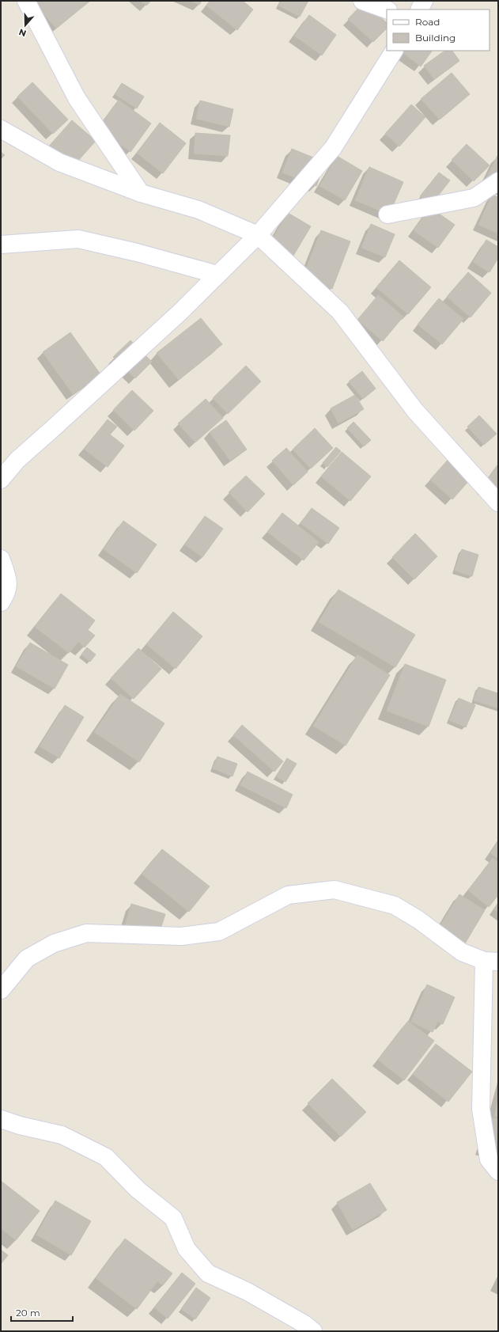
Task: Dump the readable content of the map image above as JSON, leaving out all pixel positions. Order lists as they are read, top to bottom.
{
  "legend": ["Road", "Building"],
  "scale_bar": "20 m",
  "north": "bottom"
}
